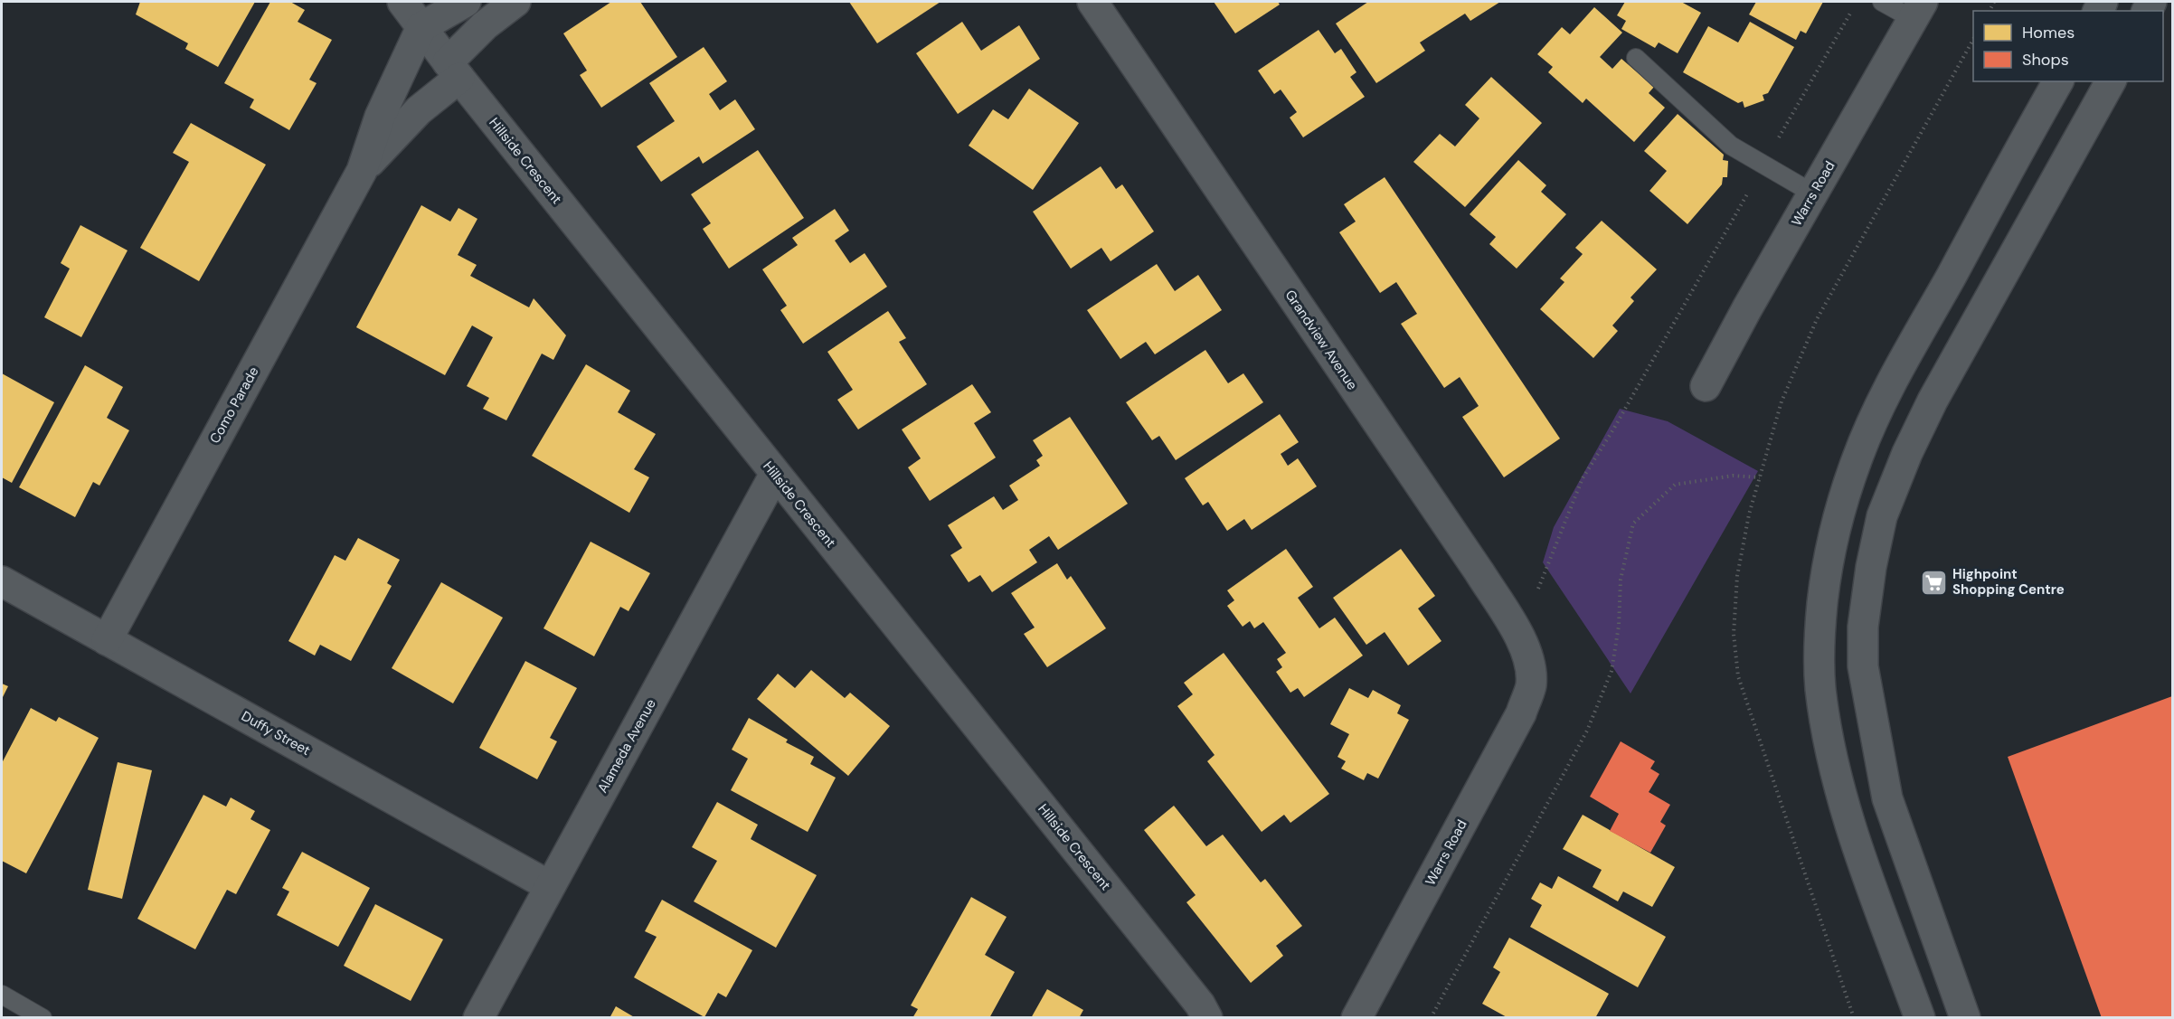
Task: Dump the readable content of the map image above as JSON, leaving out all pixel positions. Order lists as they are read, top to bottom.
{
  "streets": {
    "street": [
      "Hillside Crescent",
      "Warrs Road",
      "Grandview Avenue",
      "Como Parade",
      "Duffy Street",
      "Alameda Avenue"
    ]
  },
  "crossings": [
    ["Hillside Crescent", "Como Parade"],
    ["Hillside Crescent", "Alameda Avenue"],
    ["Warrs Road", "Grandview Avenue"],
    ["Como Parade", "Duffy Street"],
    ["Duffy Street", "Alameda Avenue"]
  ],
  "places": {
    "supermarket": ["Highpoint Shopping Centre"]
  },
  "legend": ["Homes", "Shops"]
}
